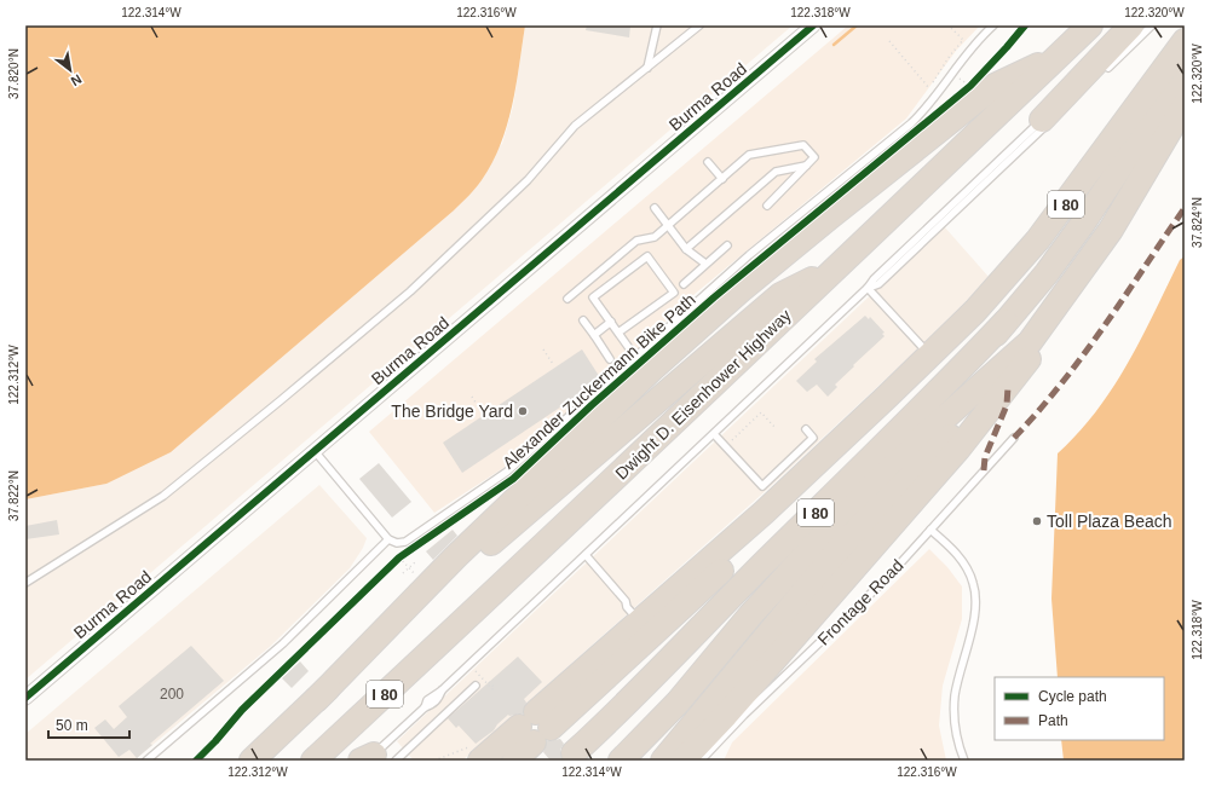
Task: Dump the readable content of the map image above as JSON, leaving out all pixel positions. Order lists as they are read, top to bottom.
{
  "streets": {
    "highway": ["I 80", "Dwight D. Eisenhower Highway"],
    "street": ["Burma Road"],
    "lane": ["Frontage Road"],
    "cycle path": ["Alexander Zuckermann Bike Path"]
  },
  "places": ["The Bridge Yard", "Toll Plaza Beach"],
  "house_numbers": ["200"],
  "legend": ["Cycle path", "Path"],
  "scale_bar": "50 m",
  "north": "bottom right",
  "coordinates": [
    "122.314°W",
    "122.316°W",
    "122.318°W",
    "122.320°W",
    "37.820°N",
    "37.824°N",
    "122.312°W",
    "37.822°N"
  ]
}
